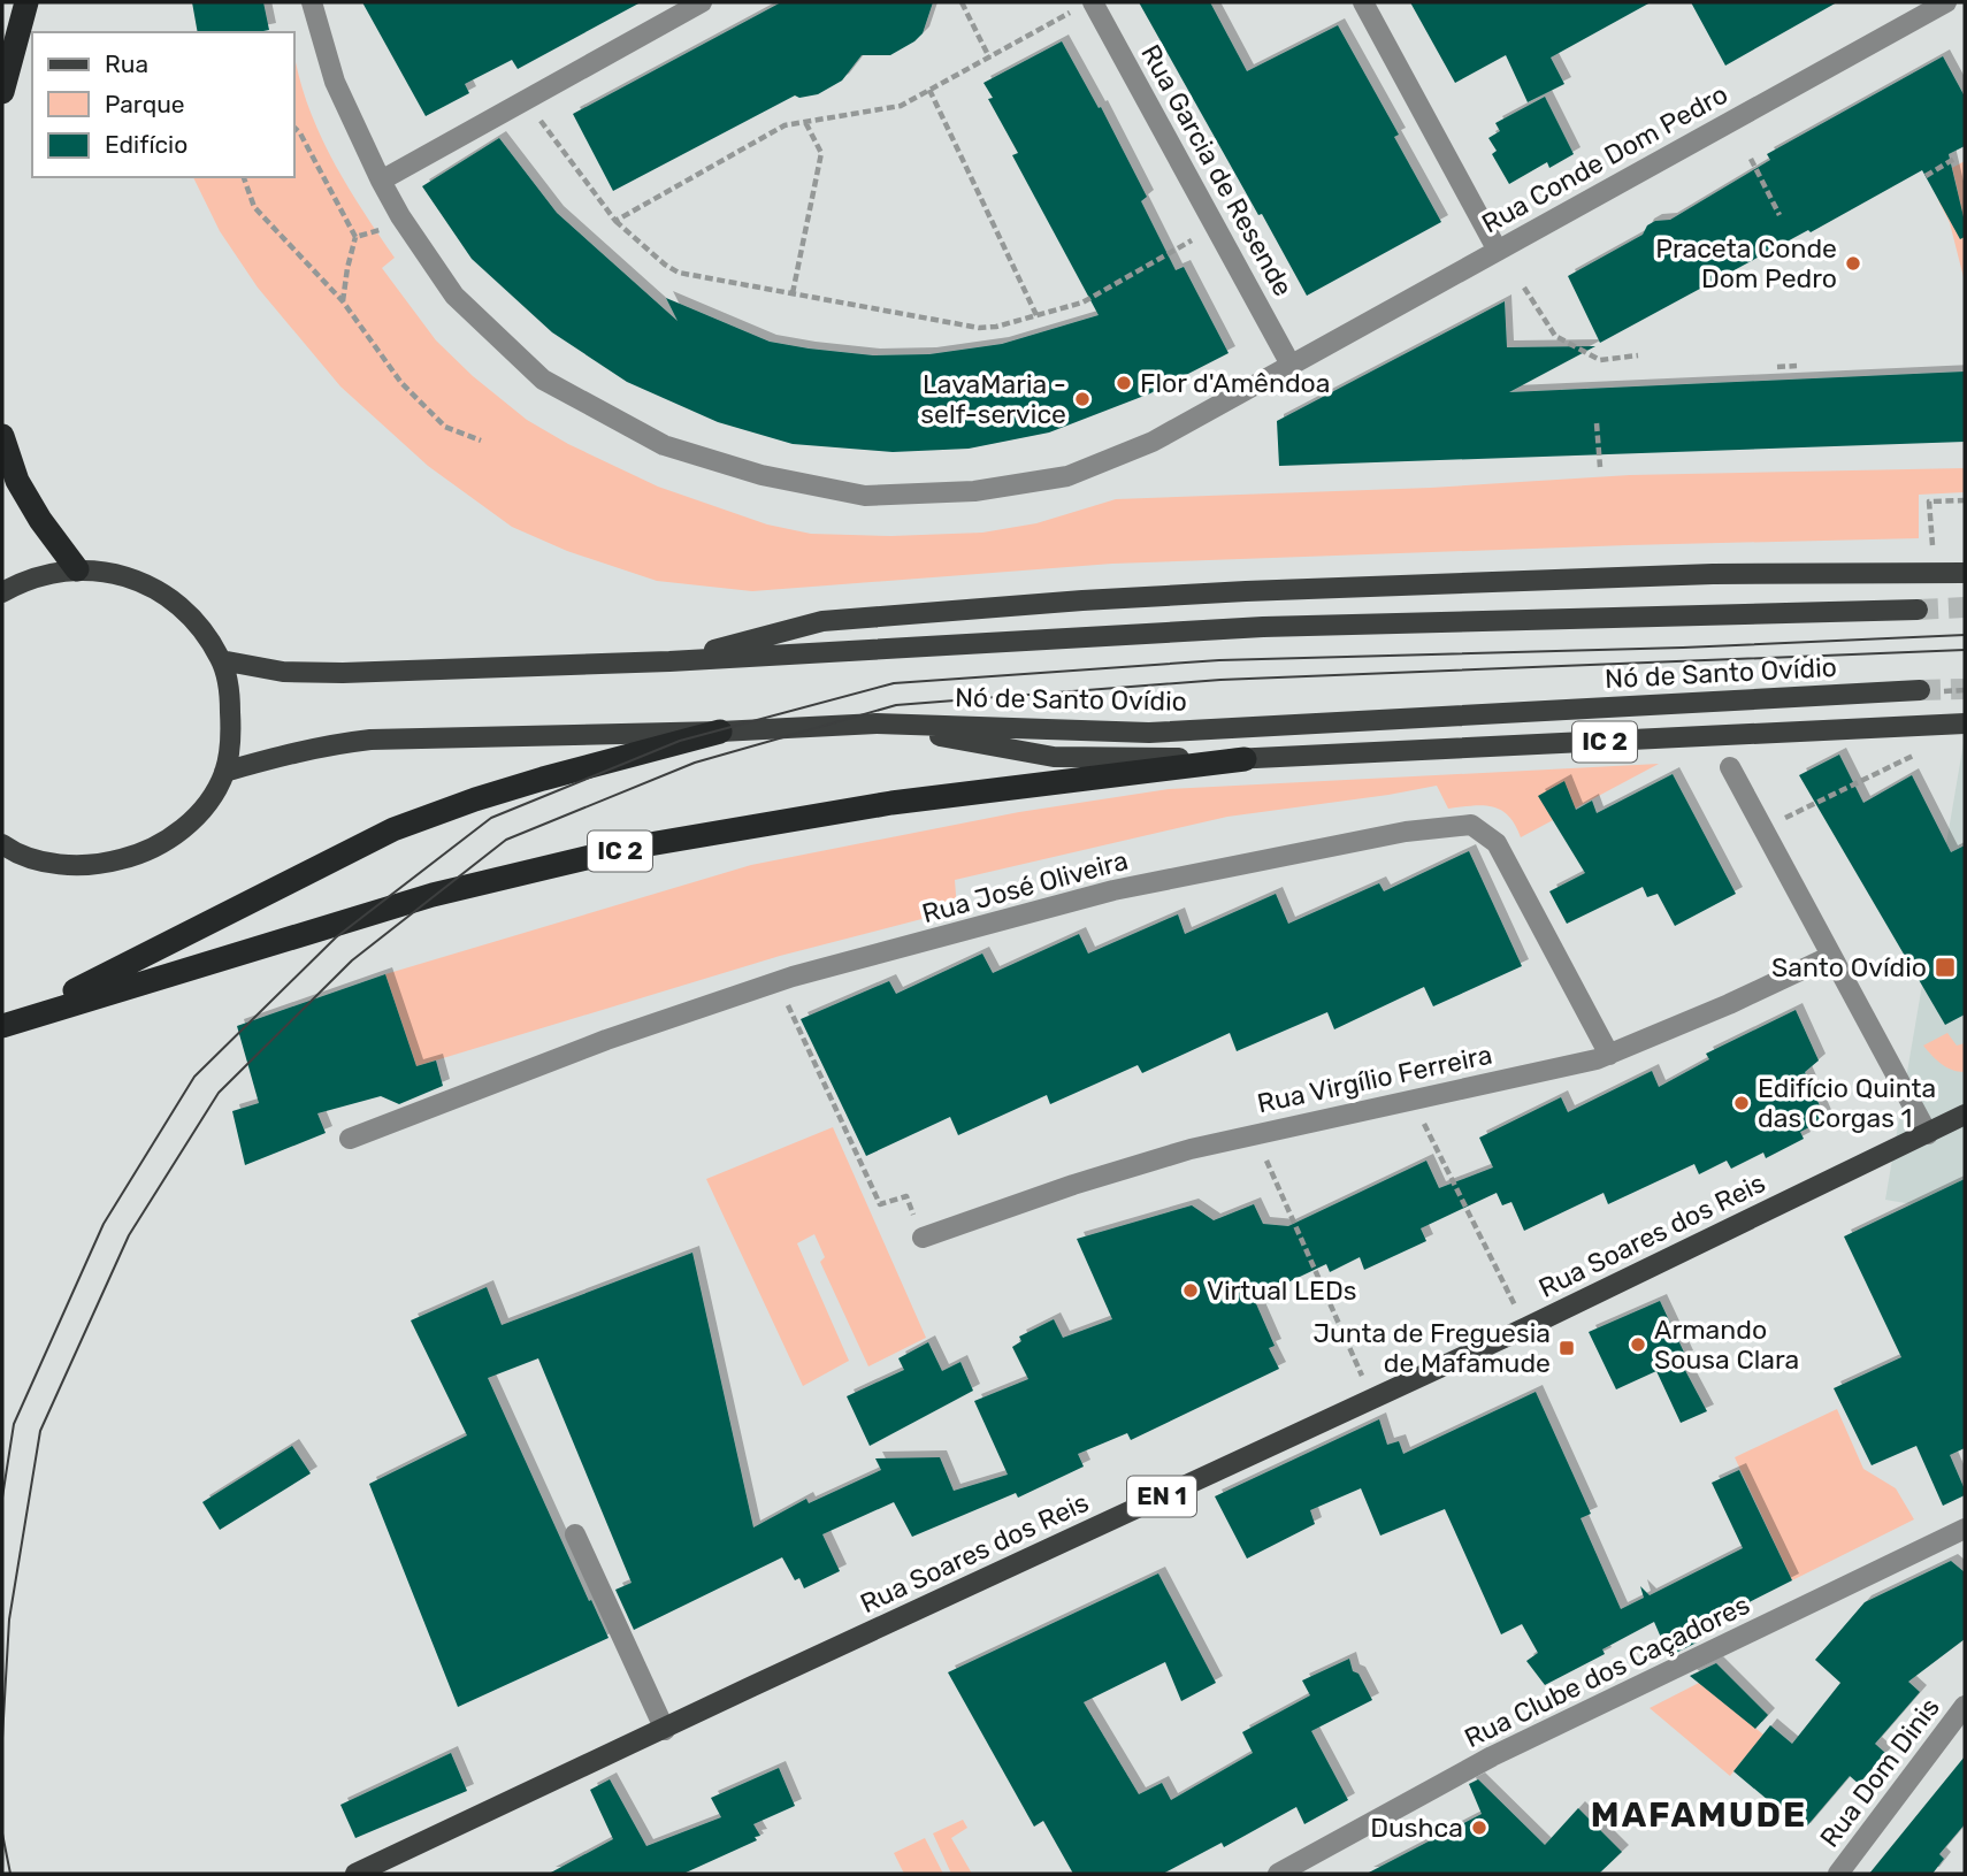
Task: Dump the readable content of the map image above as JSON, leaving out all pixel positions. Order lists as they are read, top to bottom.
{
  "streets": {
    "highway": ["IC 2"],
    "main road": ["Nó de Santo Ovídio", "Rua Soares dos Reis", "EN 1"],
    "street": [
      "Rua Conde Dom Pedro",
      "Rua Garcia de Resende",
      "Rua José Oliveira",
      "Rua Virgílio Ferreira",
      "Rua Clube dos Caçadores",
      "Rua Dom Dinis"
    ]
  },
  "crossings": [
    ["Rua Conde Dom Pedro", "Rua Garcia de Resende"],
    ["Nó de Santo Ovídio", "IC 2"],
    ["Rua José Oliveira", "Rua Virgílio Ferreira"]
  ],
  "districts": ["MAFAMUDE"],
  "places": {
    "other": [
      "Praceta Conde Dom Pedro",
      "Flor d'Amêndoa",
      "LavaMaria - self-service",
      "Edifício Quinta das Corgas 1",
      "Virtual LEDs",
      "Armando Sousa Clara",
      "Dushca"
    ],
    "transit": ["Santo Ovídio", "Junta de Freguesia de Mafamude"]
  },
  "legend": ["Rua", "Parque", "Edifício"]
}
